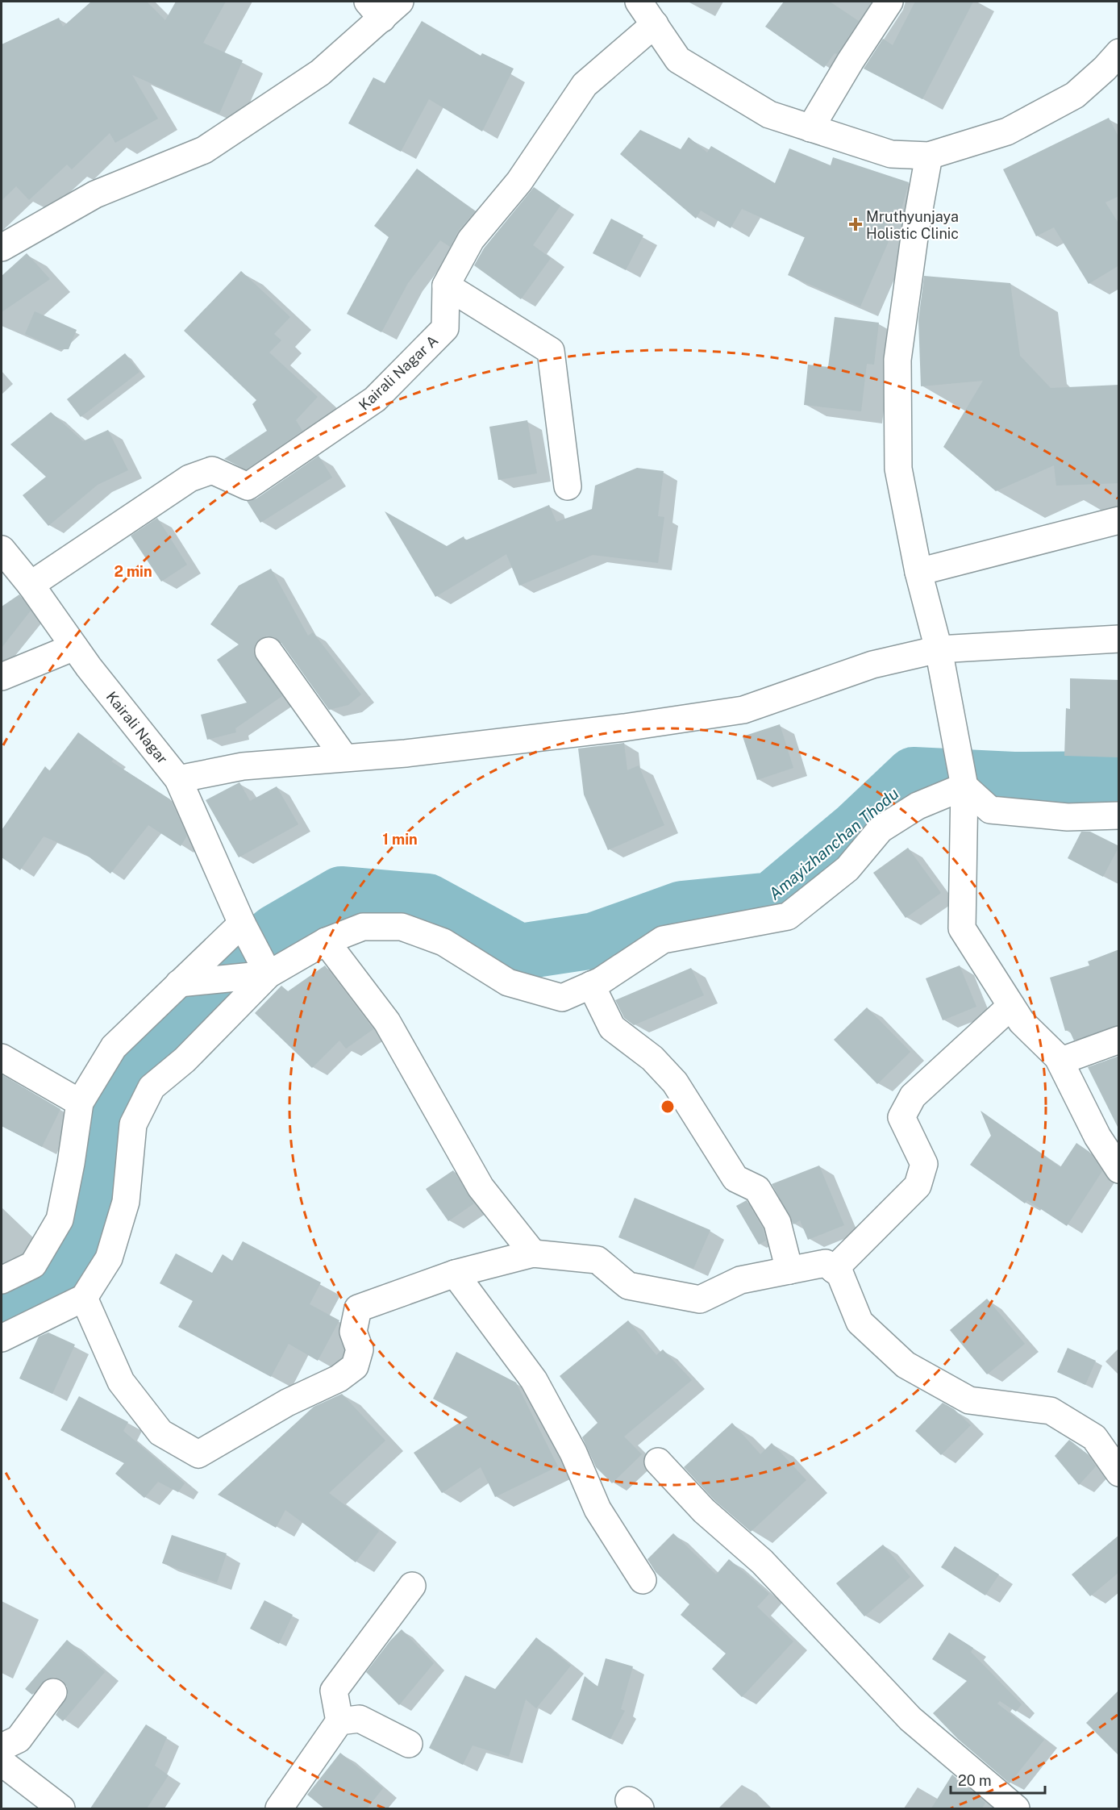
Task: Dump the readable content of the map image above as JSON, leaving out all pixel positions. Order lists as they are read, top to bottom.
{
  "streets": {
    "street": ["Kairali Nagar A", "Kairali Nagar"]
  },
  "crossings": [
    ["Kairali Nagar A", "Kairali Nagar"]
  ],
  "water": ["Amayizhanchan Thodu"],
  "places": {
    "health": ["Mruthyunjaya Holistic Clinic"]
  },
  "scale_bar": "20 m",
  "rings": ["2 min", "1 min"]
}
